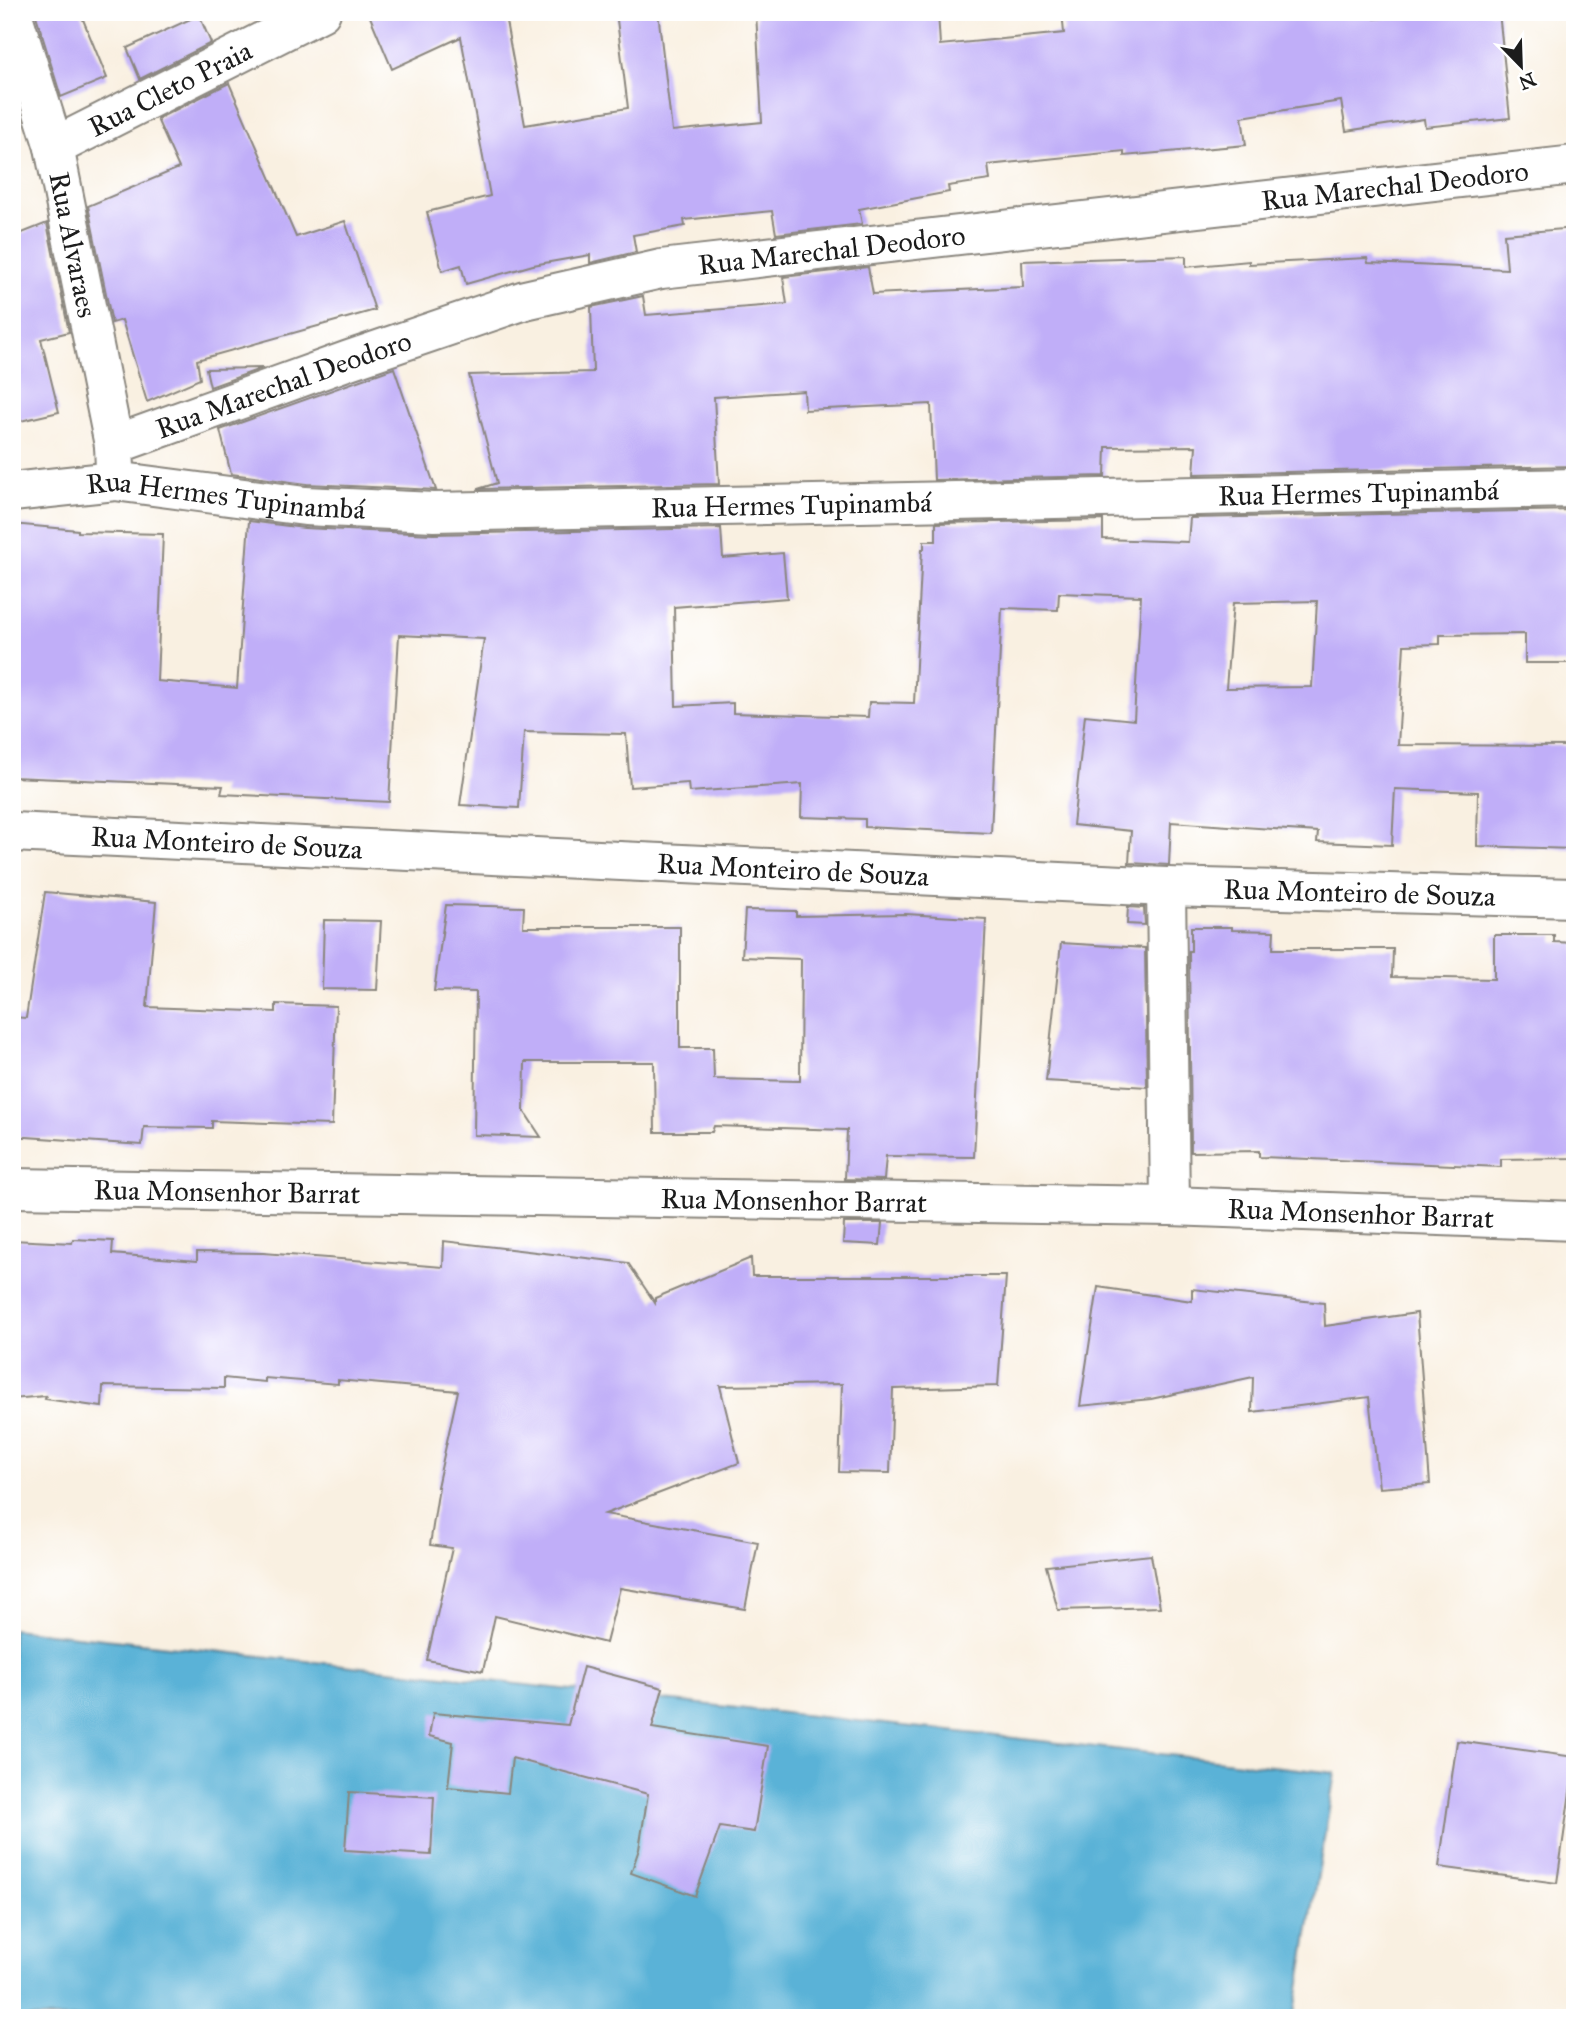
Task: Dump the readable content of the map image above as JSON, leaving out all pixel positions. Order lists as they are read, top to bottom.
{
  "streets": {
    "street": [
      "Rua Cleto Praia",
      "Rua Marechal Deodoro",
      "Rua Alvaraes",
      "Rua Hermes Tupinambá",
      "Rua Monteiro de Souza",
      "Rua Monsenhor Barrat"
    ]
  },
  "crossings": [
    ["Rua Cleto Praia", "Rua Alvaraes"],
    ["Rua Marechal Deodoro", "Rua Alvaraes"],
    ["Rua Marechal Deodoro", "Rua Hermes Tupinambá"],
    ["Rua Alvaraes", "Rua Hermes Tupinambá"]
  ],
  "north": "bottom right"
}
